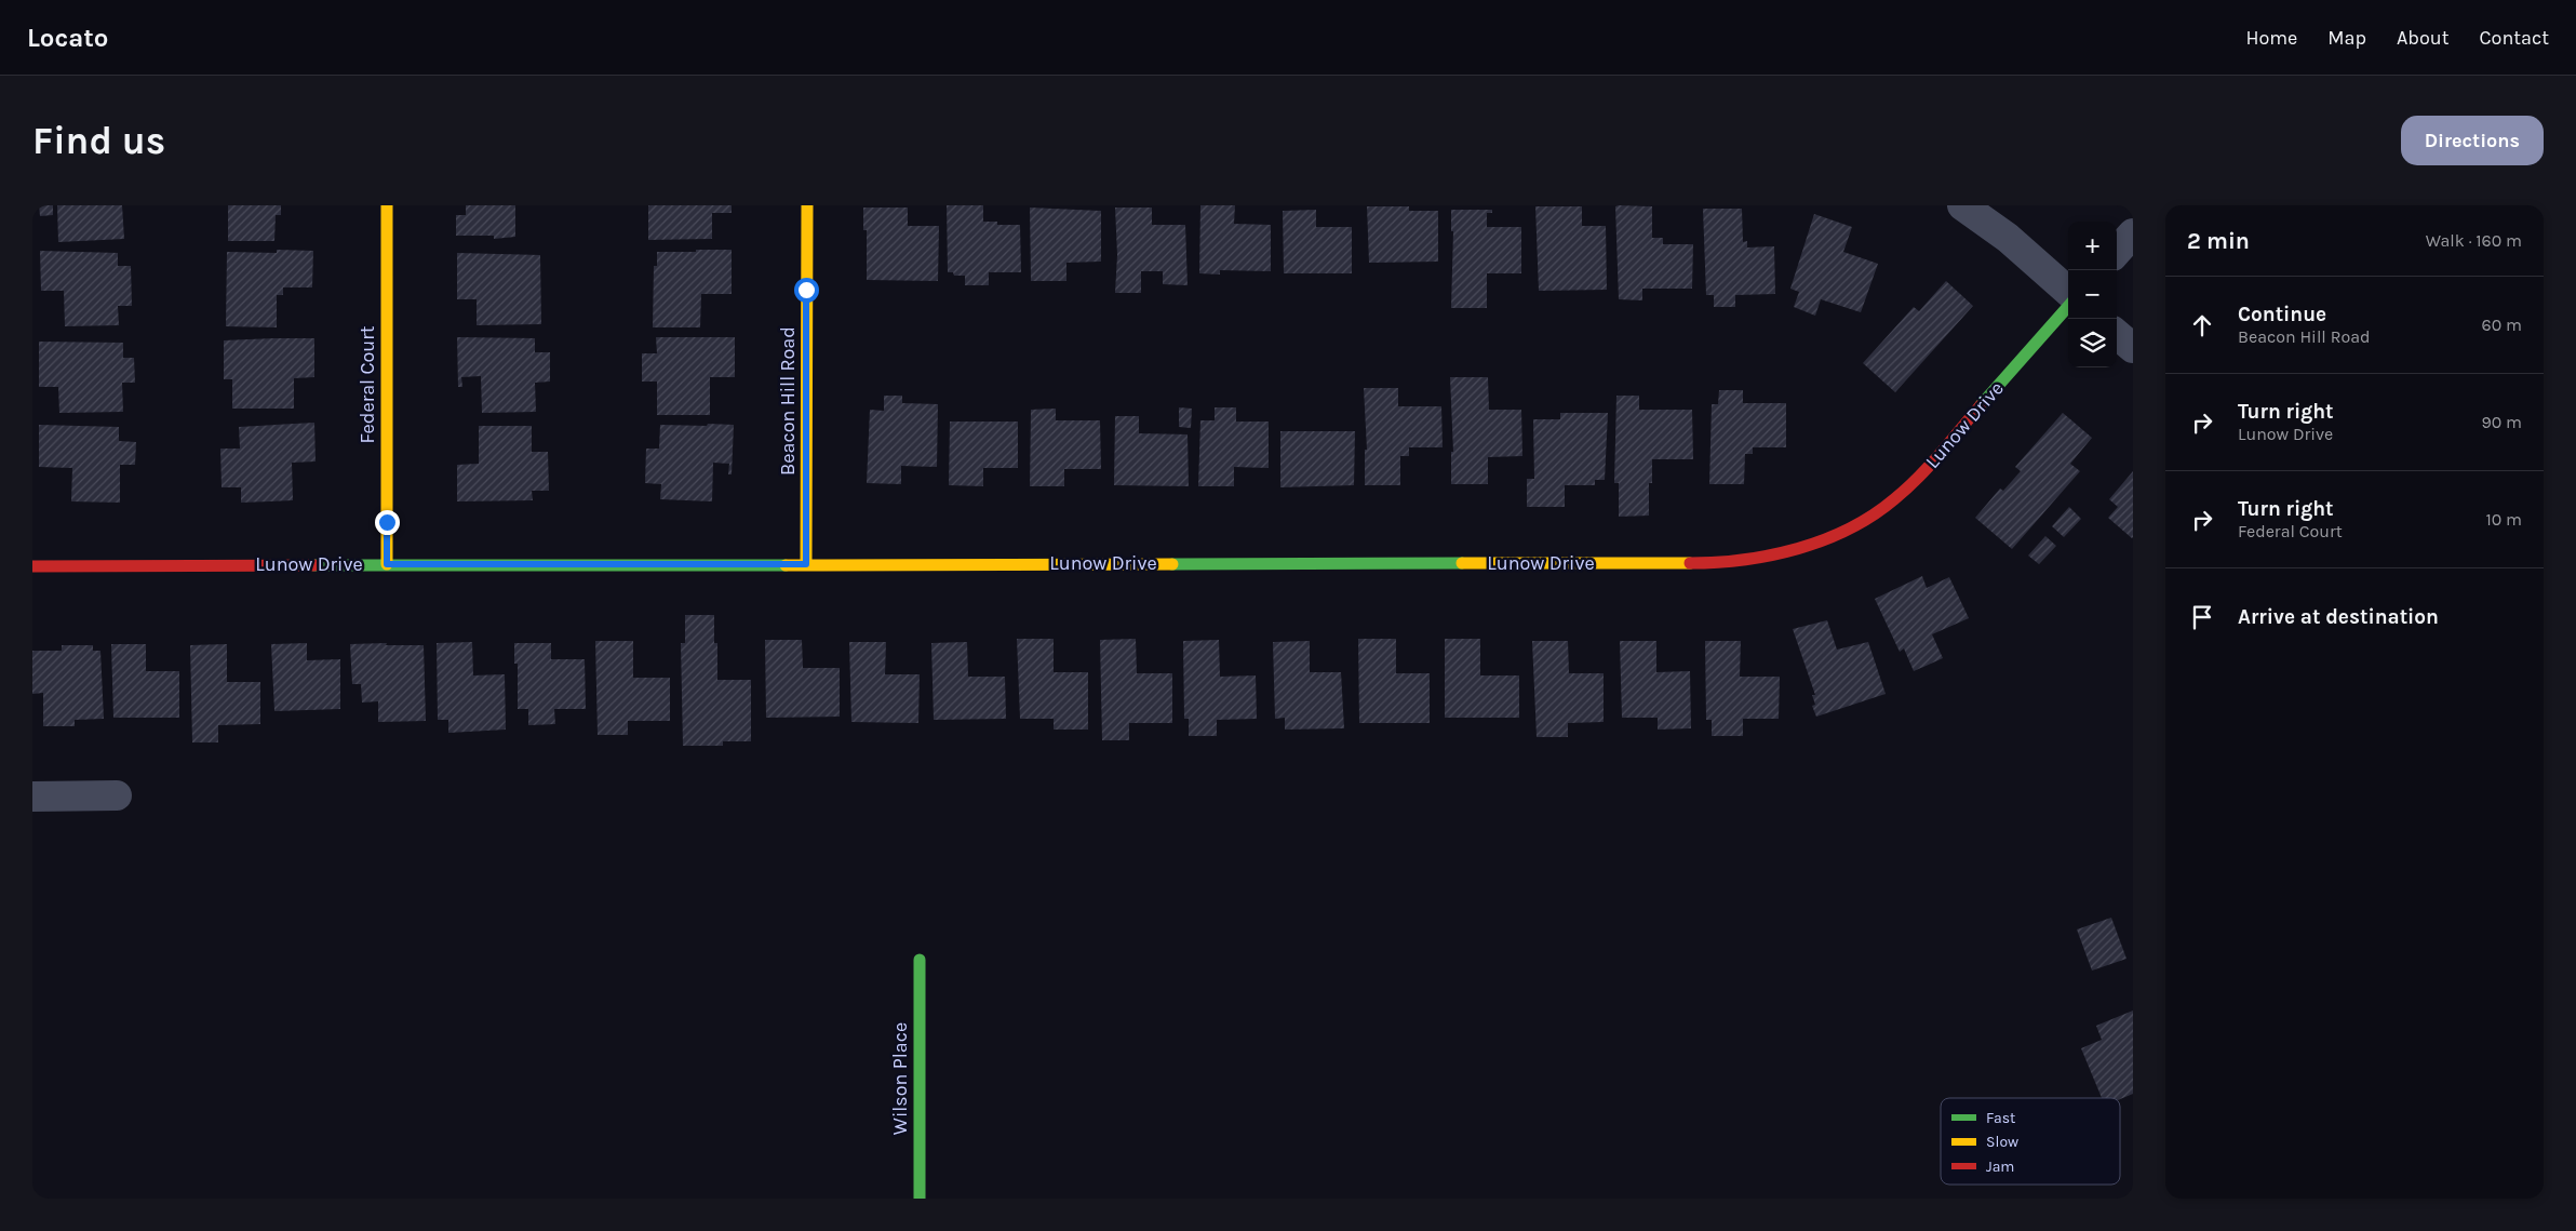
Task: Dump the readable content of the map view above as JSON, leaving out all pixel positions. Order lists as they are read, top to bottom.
{
  "streets": {
    "street": [
      "Federal Court",
      "Beacon Hill Road",
      "Lunow Drive",
      "Wilson Place"
    ]
  },
  "crossings": [
    ["Federal Court", "Lunow Drive"],
    ["Beacon Hill Road", "Lunow Drive"]
  ],
  "legend": ["Fast", "Slow", "Jam"],
  "page": {
    "header": "Locato",
    "nav": [
      "Home",
      "Map",
      "About",
      "Contact"
    ],
    "buttons": "Directions",
    "title": "Find us",
    "heading": ["2 min", "Walk · 160 m"],
    "map_buttons": ["+", "−"],
    "list": [
      ["Continue", "Beacon Hill Road", "60 m"],
      ["Turn right", "Lunow Drive", "90 m"],
      ["Turn right", "Federal Court", "10 m"],
      "Arrive at destination"
    ]
  }
}
